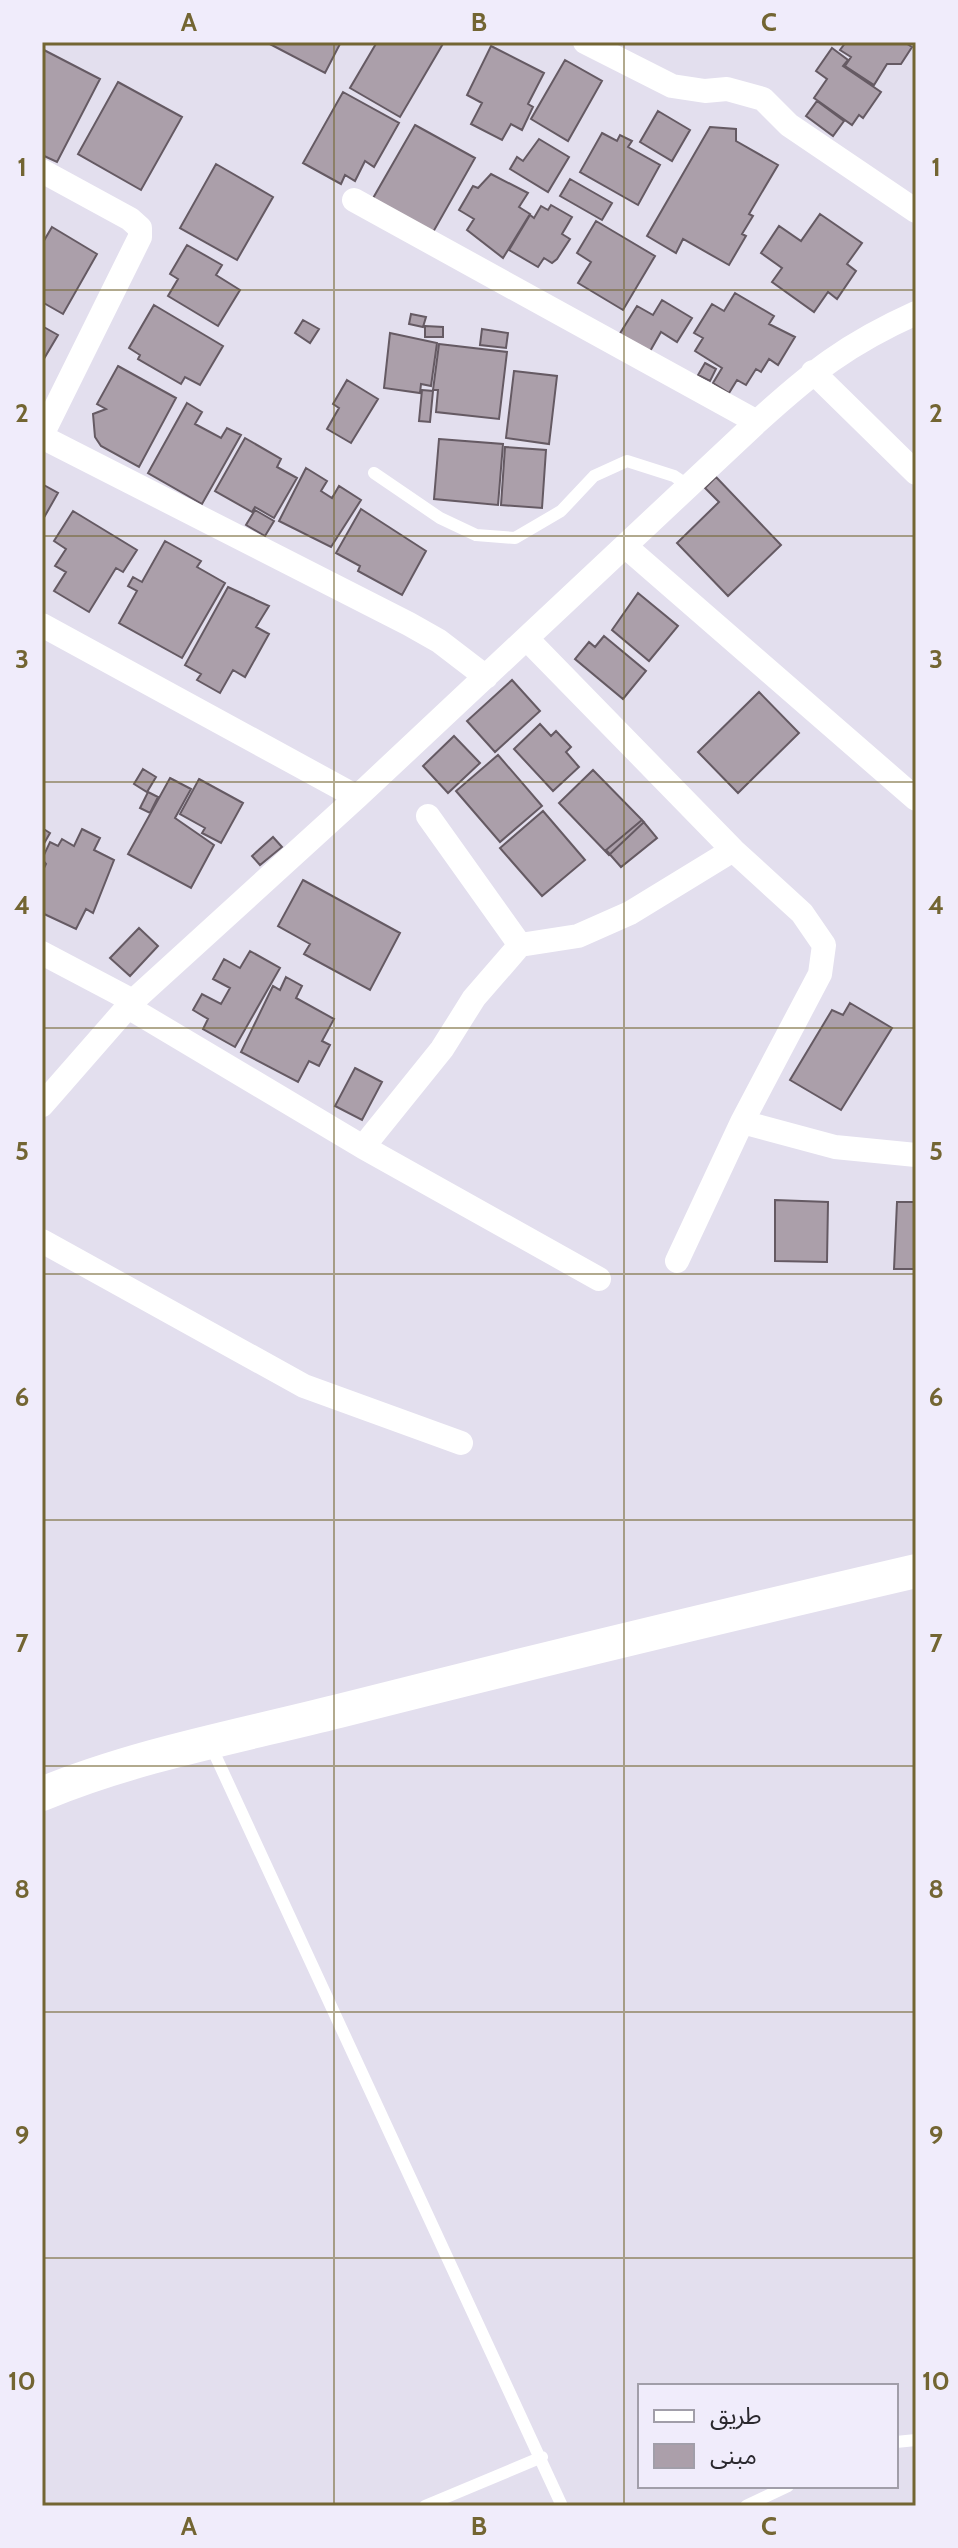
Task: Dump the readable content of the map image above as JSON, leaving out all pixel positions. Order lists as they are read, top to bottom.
{
  "legend": ["طريق", "مبنى"],
  "grid": {
    "columns": ["A", "B", "C"],
    "rows": [
      "1",
      "2",
      "3",
      "4",
      "5",
      "6",
      "7",
      "8",
      "9",
      "10"
    ]
  }
}
